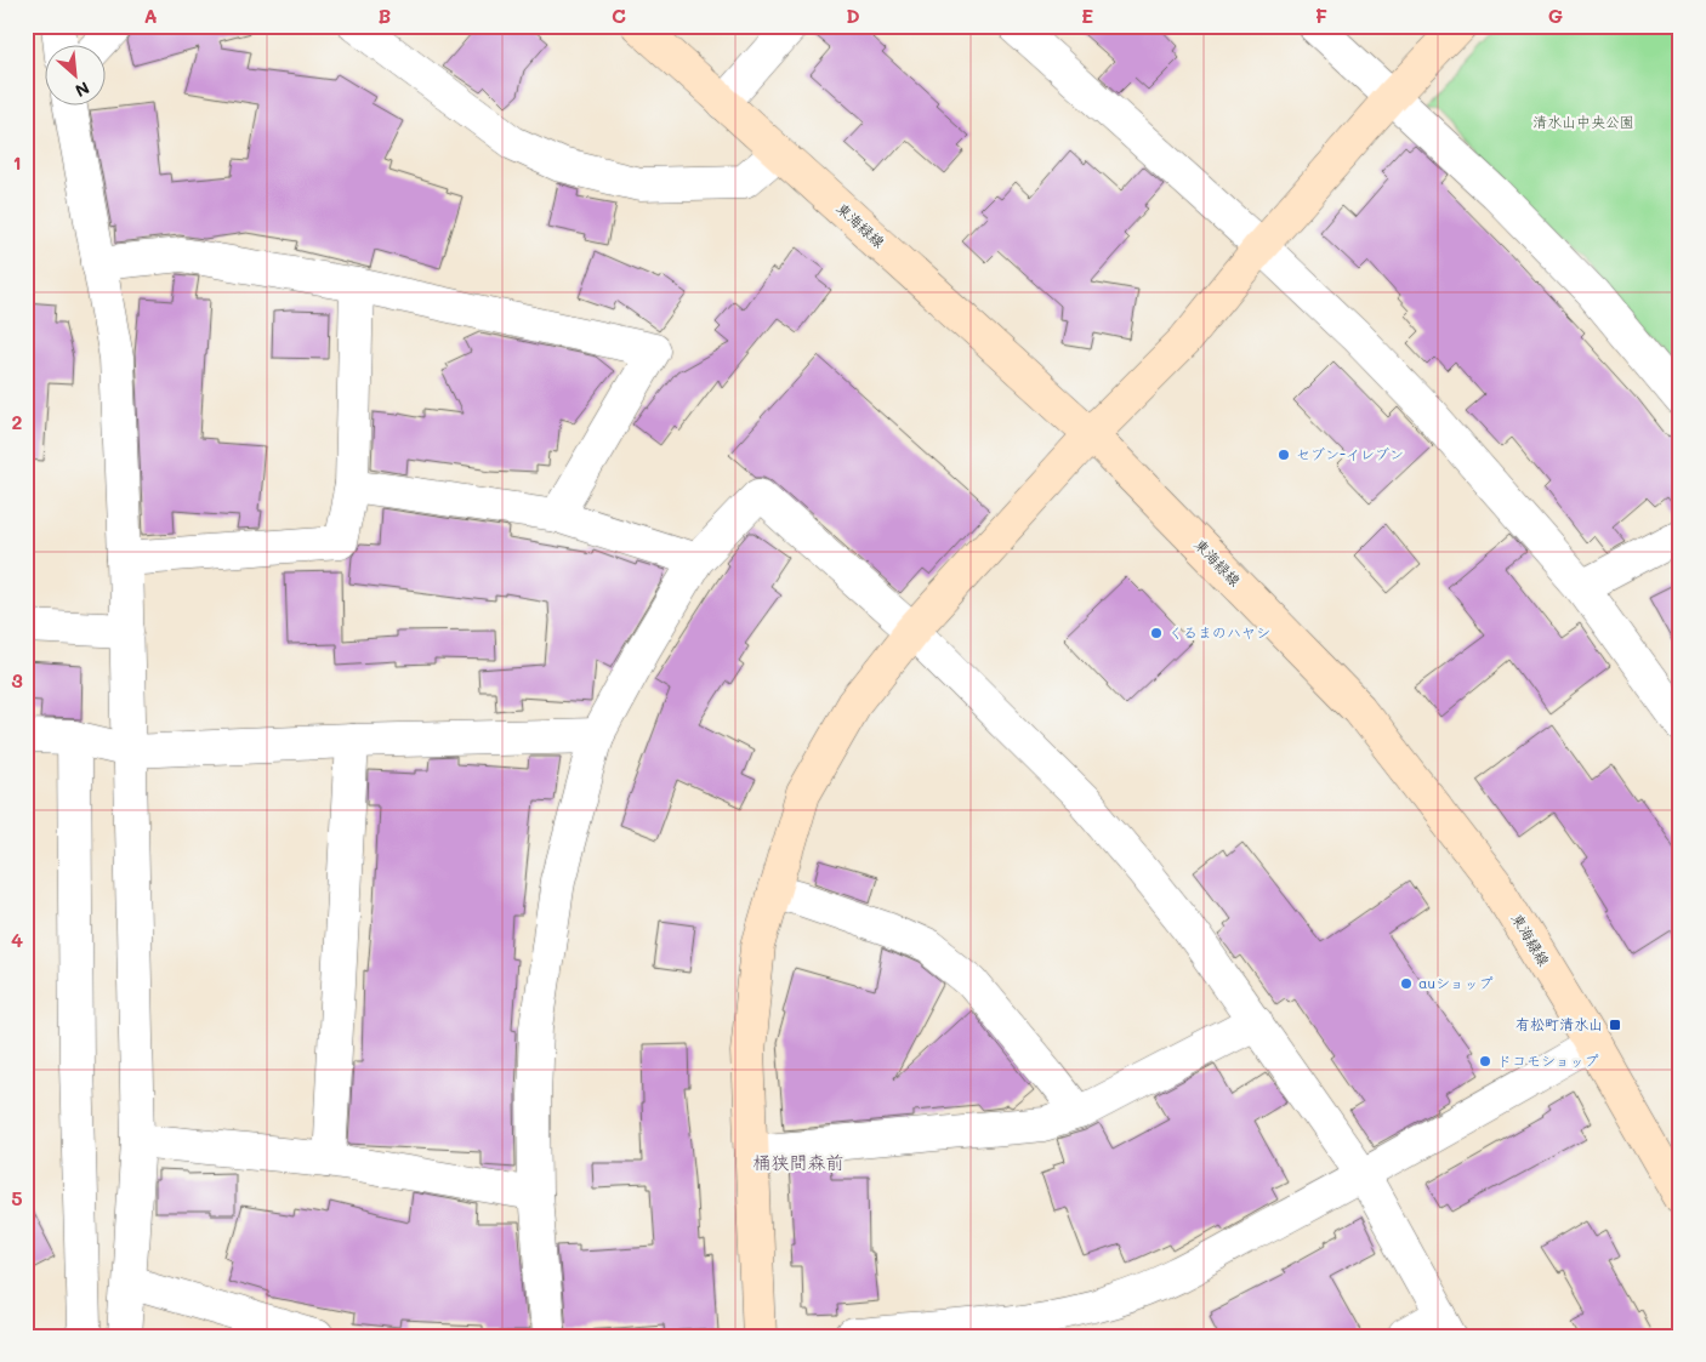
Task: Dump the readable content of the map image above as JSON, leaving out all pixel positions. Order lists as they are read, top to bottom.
{
  "streets": {
    "main road": ["東海緑線"]
  },
  "districts": ["桶狭間森前"],
  "parks": ["清水山中央公園"],
  "places": {
    "other": [
      "セブン-イレブン",
      "くるまのハヤシ",
      "auショップ",
      "ドコモショップ"
    ],
    "transit": ["有松町清水山"]
  },
  "north": "bottom right",
  "grid": {
    "columns": [
      "A",
      "B",
      "C",
      "D",
      "E",
      "F",
      "G"
    ],
    "rows": [
      "1",
      "2",
      "3",
      "4",
      "5"
    ]
  }
}
